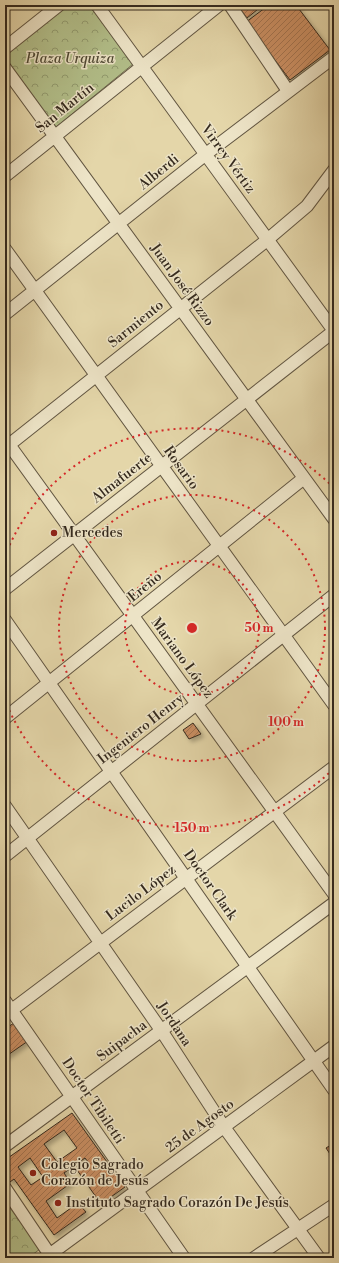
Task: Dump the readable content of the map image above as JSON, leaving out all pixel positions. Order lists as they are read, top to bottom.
{
  "streets": {
    "street": [
      "San Martín",
      "Virrey Vértiz",
      "Alberdi",
      "Juan José Rizzo",
      "Sarmiento",
      "Rosario",
      "Almafuerte",
      "Ereño",
      "Mariano López",
      "Ingeniero Henry",
      "Doctor Clark",
      "Lucilo López",
      "Jordana",
      "Suipacha",
      "Doctor Tibiletti",
      "25 de Agosto"
    ]
  },
  "crossings": [
    ["San Martín", "Virrey Vértiz"],
    ["San Martín", "Juan José Rizzo"],
    ["Virrey Vértiz", "Alberdi"],
    ["Virrey Vértiz", "Sarmiento"],
    ["Virrey Vértiz", "Almafuerte"],
    ["Alberdi", "Juan José Rizzo"],
    ["Alberdi", "Rosario"],
    ["Juan José Rizzo", "Sarmiento"],
    ["Juan José Rizzo", "Almafuerte"],
    ["Juan José Rizzo", "Ereño"],
    ["Sarmiento", "Rosario"],
    ["Sarmiento", "Mariano López"],
    ["Rosario", "Almafuerte"],
    ["Rosario", "Ereño"],
    ["Rosario", "Ingeniero Henry"],
    ["Almafuerte", "Mariano López"],
    ["Ereño", "Mariano López"],
    ["Ereño", "Doctor Clark"],
    ["Mariano López", "Ingeniero Henry"],
    ["Mariano López", "Lucilo López"],
    ["Ingeniero Henry", "Doctor Clark"],
    ["Ingeniero Henry", "Jordana"],
    ["Doctor Clark", "Lucilo López"],
    ["Doctor Clark", "Suipacha"],
    ["Doctor Clark", "25 de Agosto"],
    ["Lucilo López", "Jordana"],
    ["Lucilo López", "Doctor Tibiletti"],
    ["Jordana", "Suipacha"],
    ["Jordana", "25 de Agosto"],
    ["Suipacha", "Doctor Tibiletti"],
    ["Doctor Tibiletti", "25 de Agosto"]
  ],
  "parks": ["Plaza Urquiza"],
  "places": ["Mercedes", "Colegio Sagrado Corazón de Jesús", "Instituto Sagrado Corazón De Jesús"],
  "rings": ["50 m", "100 m", "150 m"]
}
